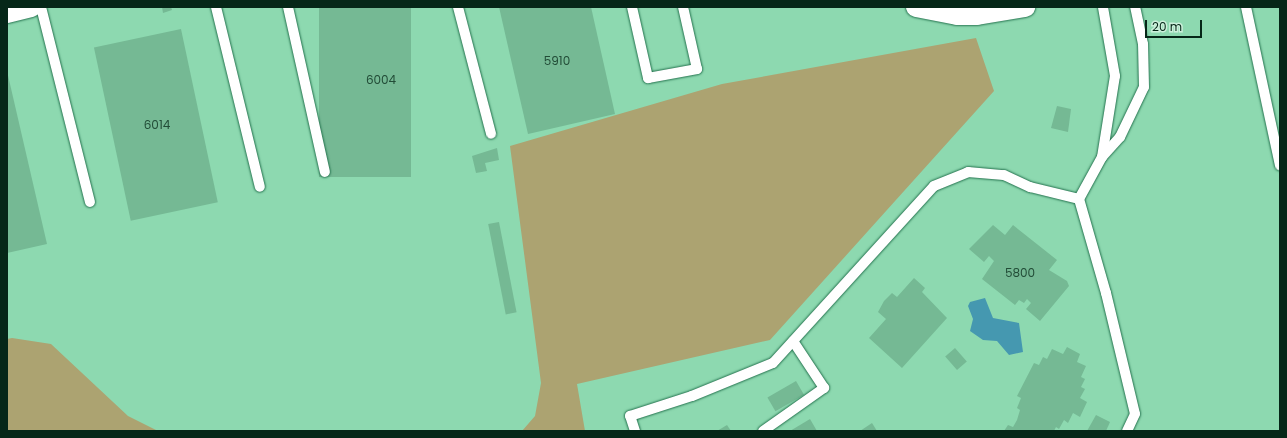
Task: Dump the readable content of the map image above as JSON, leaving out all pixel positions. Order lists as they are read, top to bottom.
{
  "house_numbers": [
    "5910",
    "6004",
    "6014",
    "5800"
  ],
  "scale_bar": "20 m"
}
